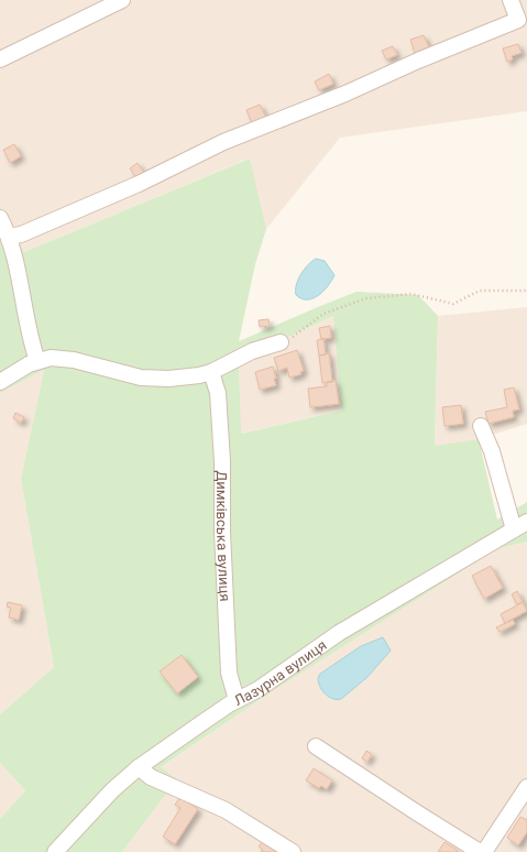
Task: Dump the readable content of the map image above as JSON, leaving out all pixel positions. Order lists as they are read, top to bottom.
{
  "streets": {
    "street": ["Димківська вулиця", "Лазурна вулиця"]
  },
  "crossings": [
    ["Димківська вулиця", "Лазурна вулиця"]
  ]
}
